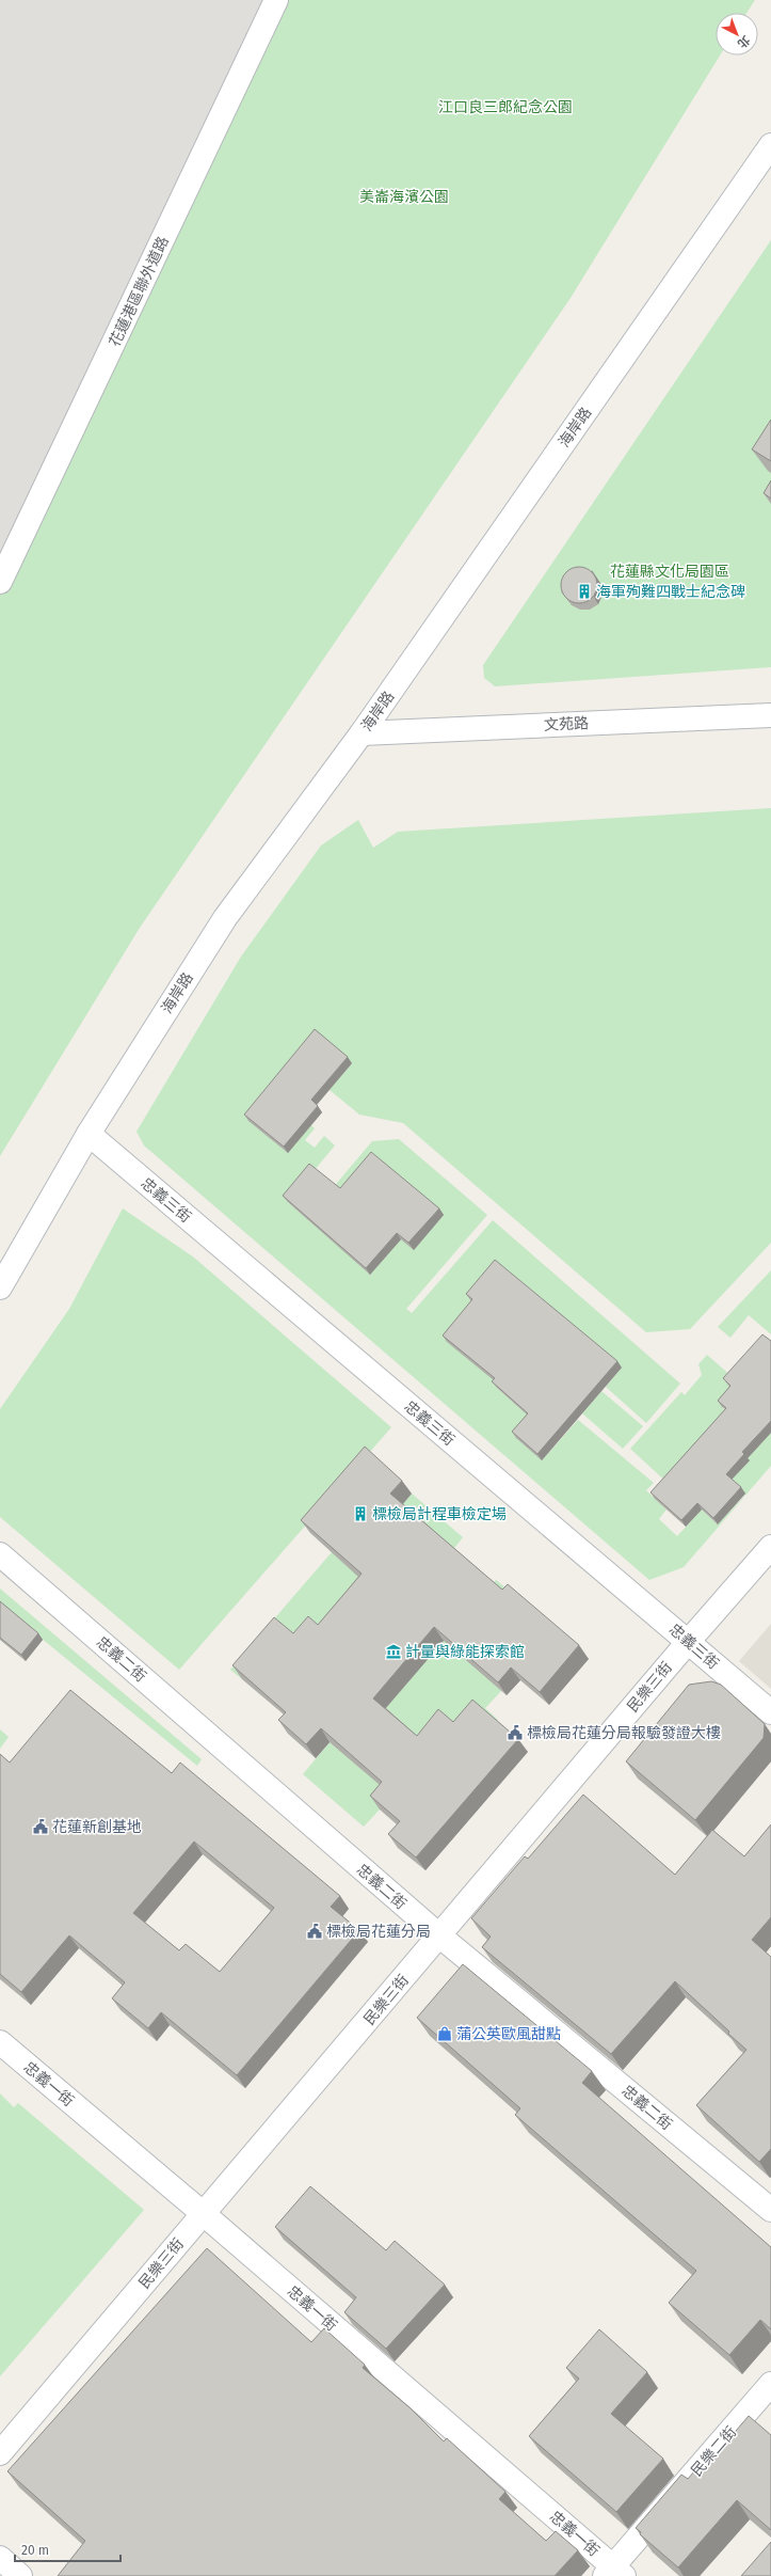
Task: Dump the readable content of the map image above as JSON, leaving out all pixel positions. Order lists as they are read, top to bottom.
{
  "streets": {
    "street": [
      "花蓮港區聯外道路",
      "海岸路",
      "文苑路",
      "忠義三街",
      "忠義二街",
      "民樂三街",
      "忠義一街",
      "民樂二街"
    ]
  },
  "crossings": [
    ["海岸路", "文苑路"],
    ["海岸路", "忠義三街"],
    ["忠義三街", "民樂三街"],
    ["忠義二街", "民樂三街"],
    ["民樂三街", "忠義一街"],
    ["忠義一街", "民樂二街"]
  ],
  "parks": ["江口良三郎紀念公園", "美崙海濱公園", "花蓮縣文化局園區"],
  "places": {
    "building": ["海軍殉難四戰士紀念碑", "標檢局計程車檢定場"],
    "museum": ["計量與綠能探索館"],
    "public building": ["標檢局花蓮分局報驗發證大樓", "花蓮新創基地", "標檢局花蓮分局"],
    "shop": ["蒲公英歐風甜點"]
  },
  "scale_bar": "20 m",
  "north": "bottom right"
}
